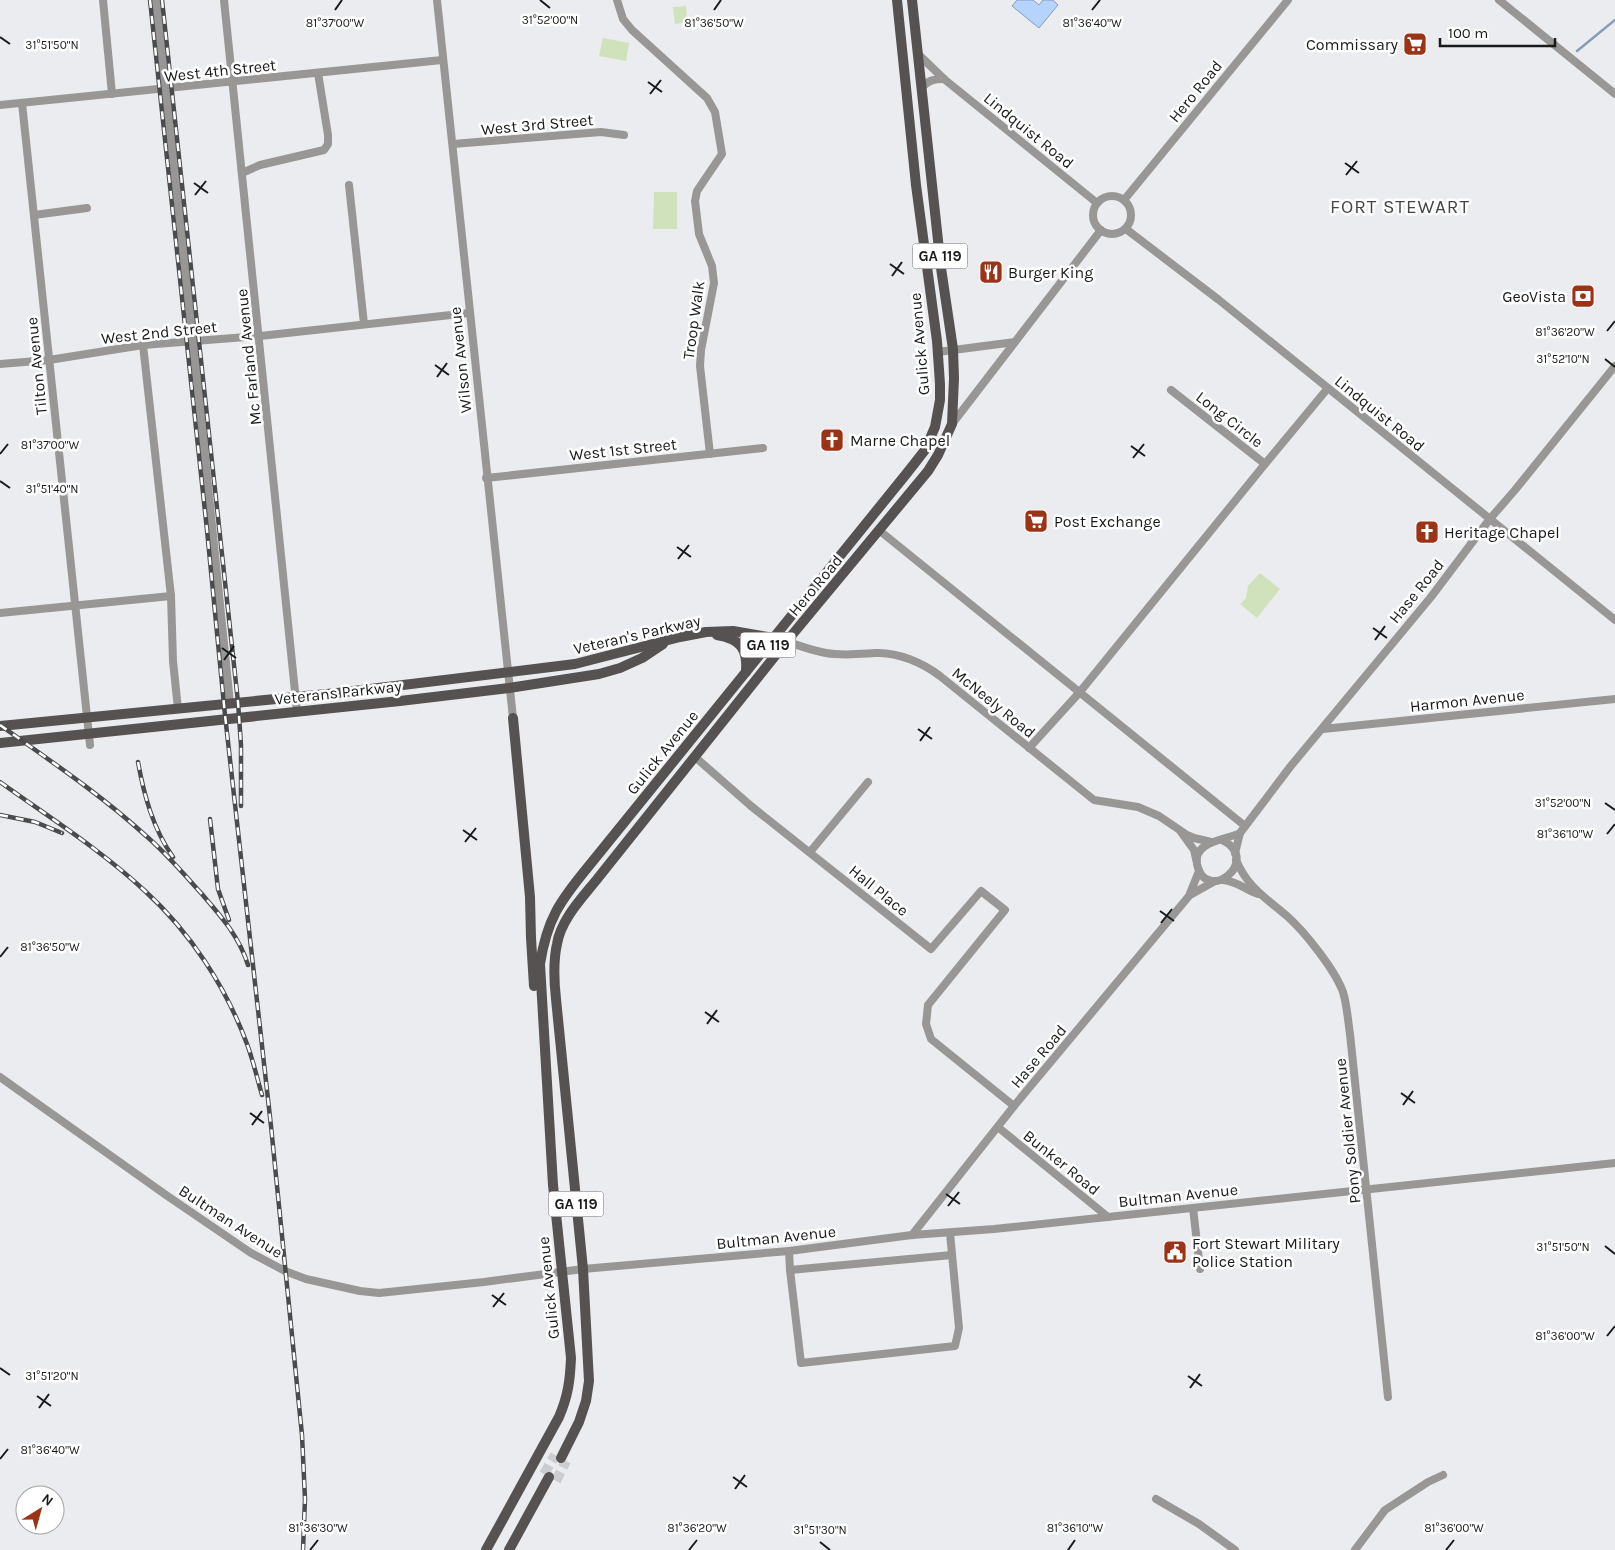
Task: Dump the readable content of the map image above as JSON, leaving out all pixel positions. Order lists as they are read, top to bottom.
{
  "streets": {
    "main road": [
      "Hero Road",
      "GA 119",
      "Gulick Avenue",
      "Veteran's Parkway",
      "Veterans Parkway"
    ],
    "street": [
      "West 4th Street",
      "West 3rd Street",
      "Lindquist Road",
      "Troop Walk",
      "West 2nd Street",
      "Mc Farland Avenue",
      "Wilson Avenue",
      "Tilton Avenue",
      "Long Circle",
      "West 1st Street",
      "Hase Road",
      "Harmon Avenue",
      "McNeely Road",
      "Hall Place",
      "Pony Soldier Avenue",
      "Bunker Road",
      "Bultman Avenue"
    ]
  },
  "crossings": [
    ["West 4th Street", "Mc Farland Avenue"],
    ["West 4th Street", "Wilson Avenue"],
    ["West 4th Street", "Tilton Avenue"],
    ["Hero Road", "Lindquist Road"],
    ["Hero Road", "GA 119"],
    ["Hero Road", "Gulick Avenue"],
    ["Hero Road", "McNeely Road"],
    ["Hero Road", "Hall Place"],
    ["Hero Road", "Bultman Avenue"],
    ["West 3rd Street", "Wilson Avenue"],
    ["Lindquist Road", "Gulick Avenue"],
    ["Lindquist Road", "Long Circle"],
    ["Lindquist Road", "Hase Road"],
    ["GA 119", "Bultman Avenue"],
    ["Troop Walk", "West 1st Street"],
    ["West 2nd Street", "Mc Farland Avenue"],
    ["West 2nd Street", "Wilson Avenue"],
    ["West 2nd Street", "Tilton Avenue"],
    ["Gulick Avenue", "Veteran's Parkway"],
    ["Gulick Avenue", "McNeely Road"],
    ["Gulick Avenue", "Bultman Avenue"],
    ["Mc Farland Avenue", "Veterans Parkway"],
    ["Wilson Avenue", "West 1st Street"],
    ["Wilson Avenue", "Veteran's Parkway"],
    ["Wilson Avenue", "Veterans Parkway"],
    ["Tilton Avenue", "Veterans Parkway"],
    ["Hase Road", "Harmon Avenue"],
    ["Hase Road", "Hall Place"],
    ["Hase Road", "Bunker Road"],
    ["Hase Road", "Bultman Avenue"],
    ["Veteran's Parkway", "Veterans Parkway"],
    ["Veteran's Parkway", "McNeely Road"],
    ["Pony Soldier Avenue", "Bultman Avenue"],
    ["Bunker Road", "Bultman Avenue"]
  ],
  "districts": ["FORT STEWART"],
  "places": {
    "supermarket": ["Commissary", "Post Exchange"],
    "restaurant": ["Burger King"],
    "bank": ["GeoVista"],
    "church": ["Marne Chapel", "Heritage Chapel"],
    "public building": ["Fort Stewart Military Police Station"]
  },
  "scale_bar": "100 m",
  "north": "top right",
  "coordinates": [
    "31°52'00\"N",
    "81°37'00\"W",
    "81°36'50\"W",
    "81°36'40\"W",
    "31°51'50\"N",
    "81°36'20\"W",
    "31°52'10\"N",
    "31°51'40\"N",
    "81°36'10\"W",
    "81°36'00\"W",
    "31°51'20\"N",
    "81°36'30\"W",
    "31°51'30\"N"
  ]
}
